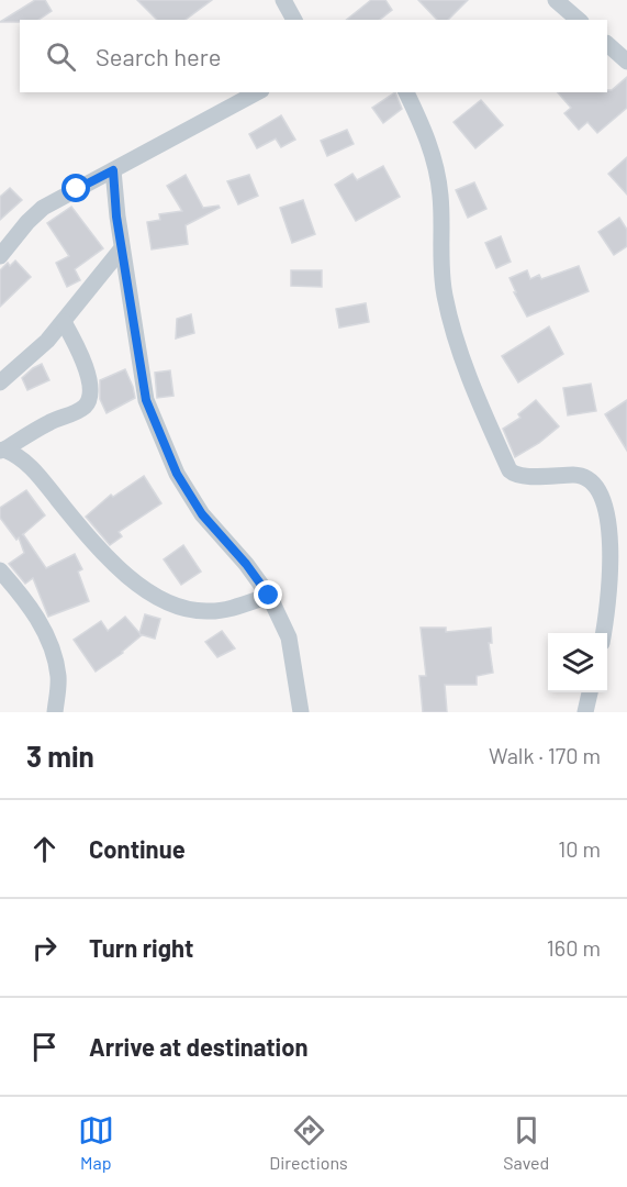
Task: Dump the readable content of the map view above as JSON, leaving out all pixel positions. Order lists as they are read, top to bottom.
{
  "page": {
    "search": "Search here",
    "heading": ["3 min", "Walk · 170 m"],
    "list": [
      ["Continue", "10 m"],
      ["Turn right", "160 m"],
      "Arrive at destination"
    ],
    "nav": ["Map", "Directions", "Saved"]
  }
}
